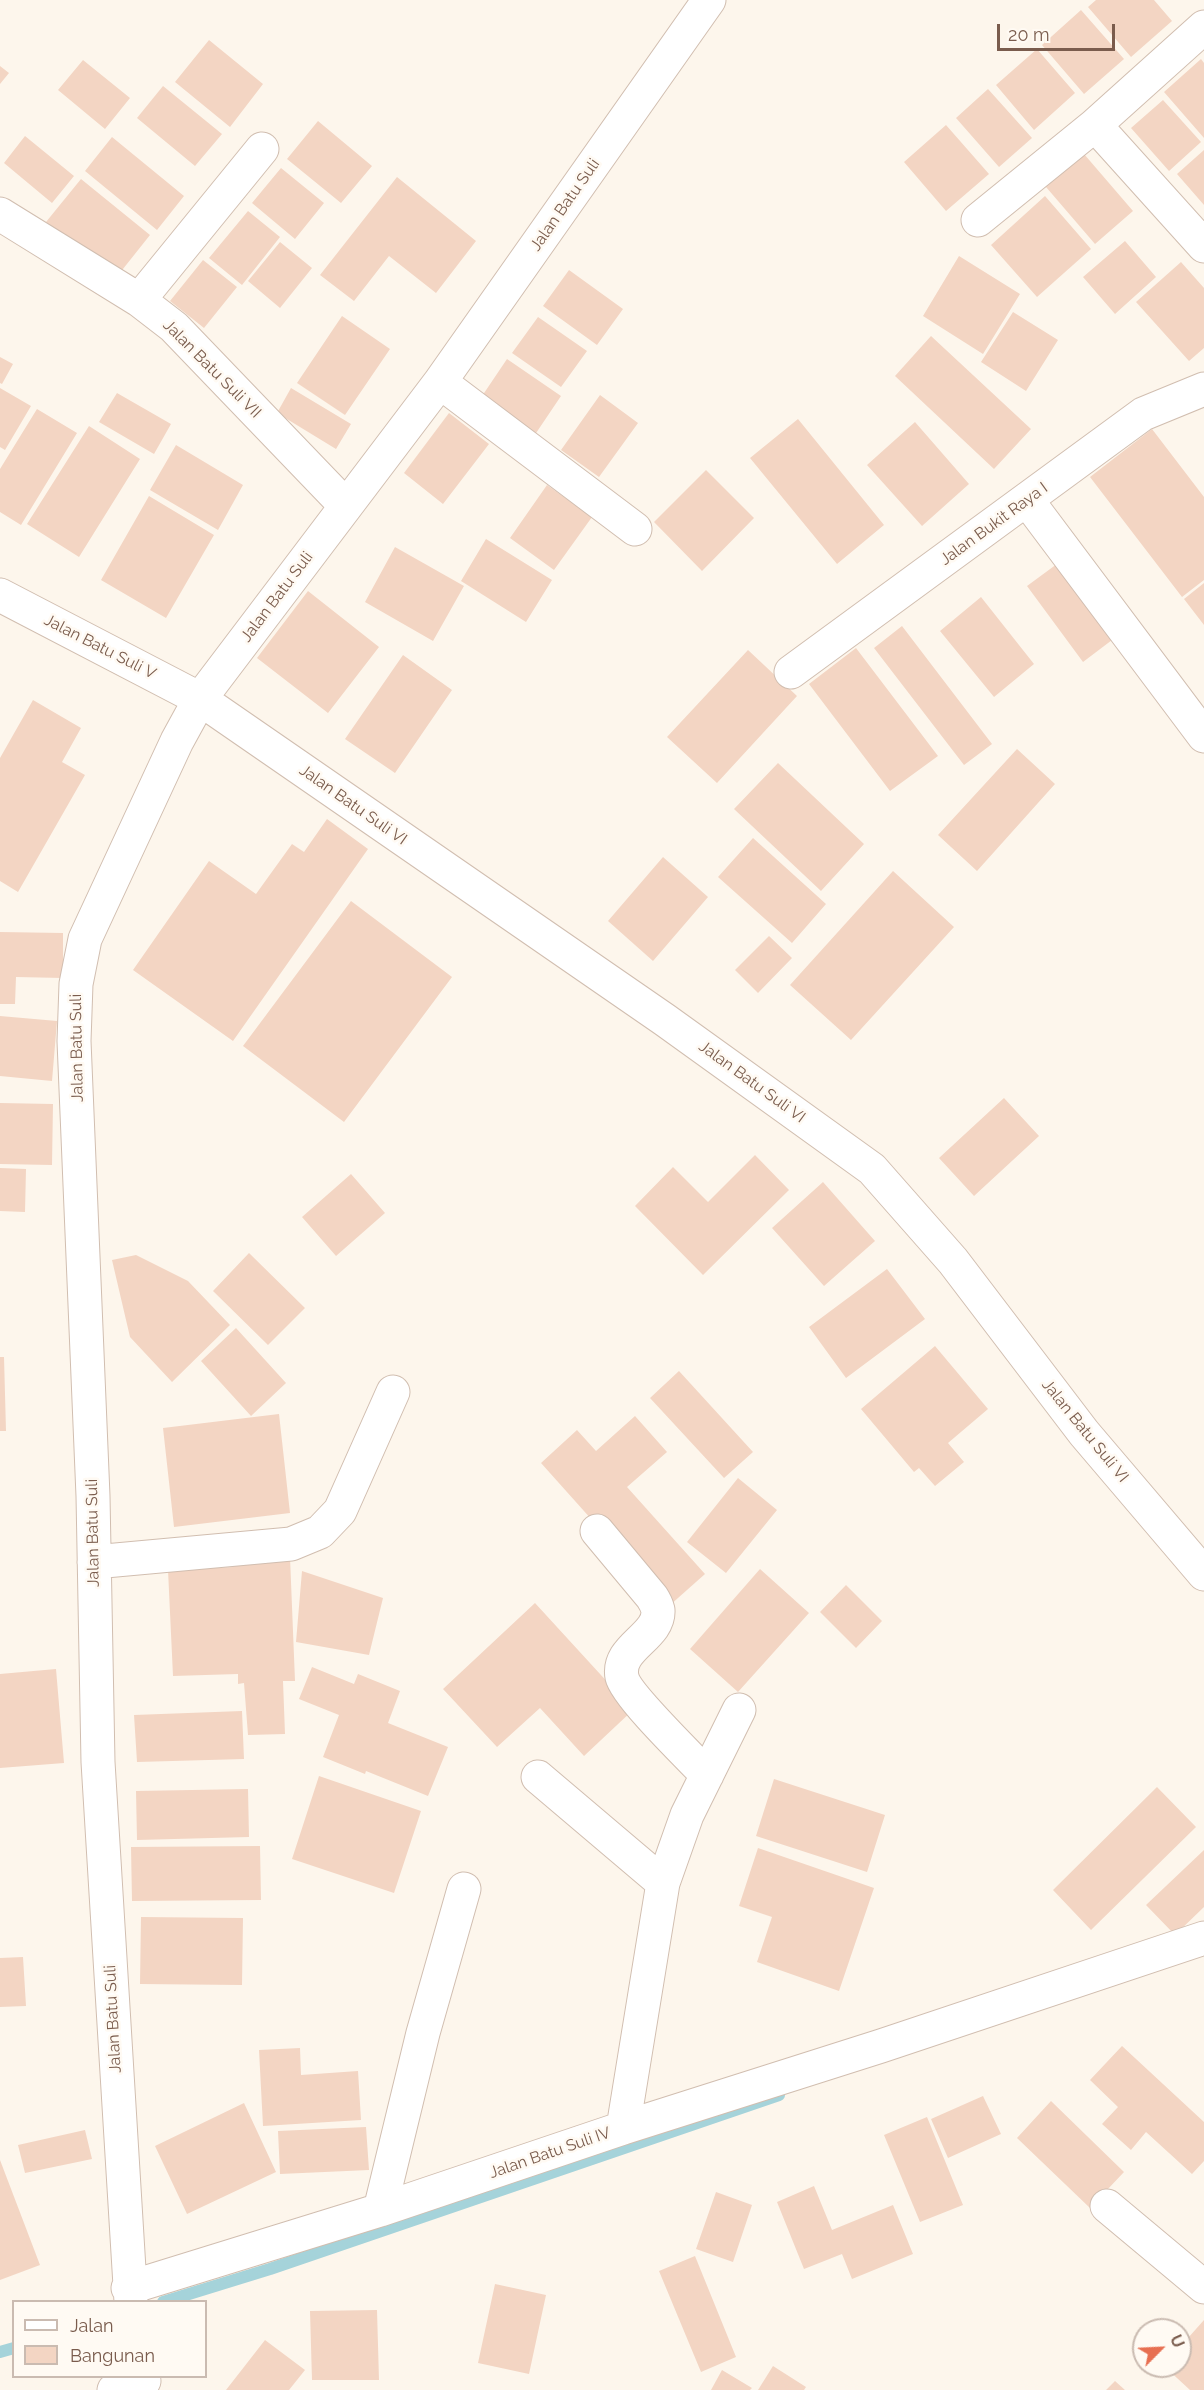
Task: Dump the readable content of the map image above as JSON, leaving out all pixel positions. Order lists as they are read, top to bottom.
{
  "streets": {
    "street": [
      "Jalan Batu Suli",
      "Jalan Batu Suli VII",
      "Jalan Bukit Raya I",
      "Jalan Batu Suli V",
      "Jalan Batu Suli VI",
      "Jalan Batu Suli IV"
    ]
  },
  "crossings": [
    ["Jalan Batu Suli", "Jalan Batu Suli VII"],
    ["Jalan Batu Suli", "Jalan Batu Suli V"],
    ["Jalan Batu Suli", "Jalan Batu Suli VI"],
    ["Jalan Batu Suli", "Jalan Batu Suli IV"],
    ["Jalan Batu Suli V", "Jalan Batu Suli VI"]
  ],
  "legend": ["Jalan", "Bangunan"],
  "scale_bar": "20 m",
  "north": "top right"
}
